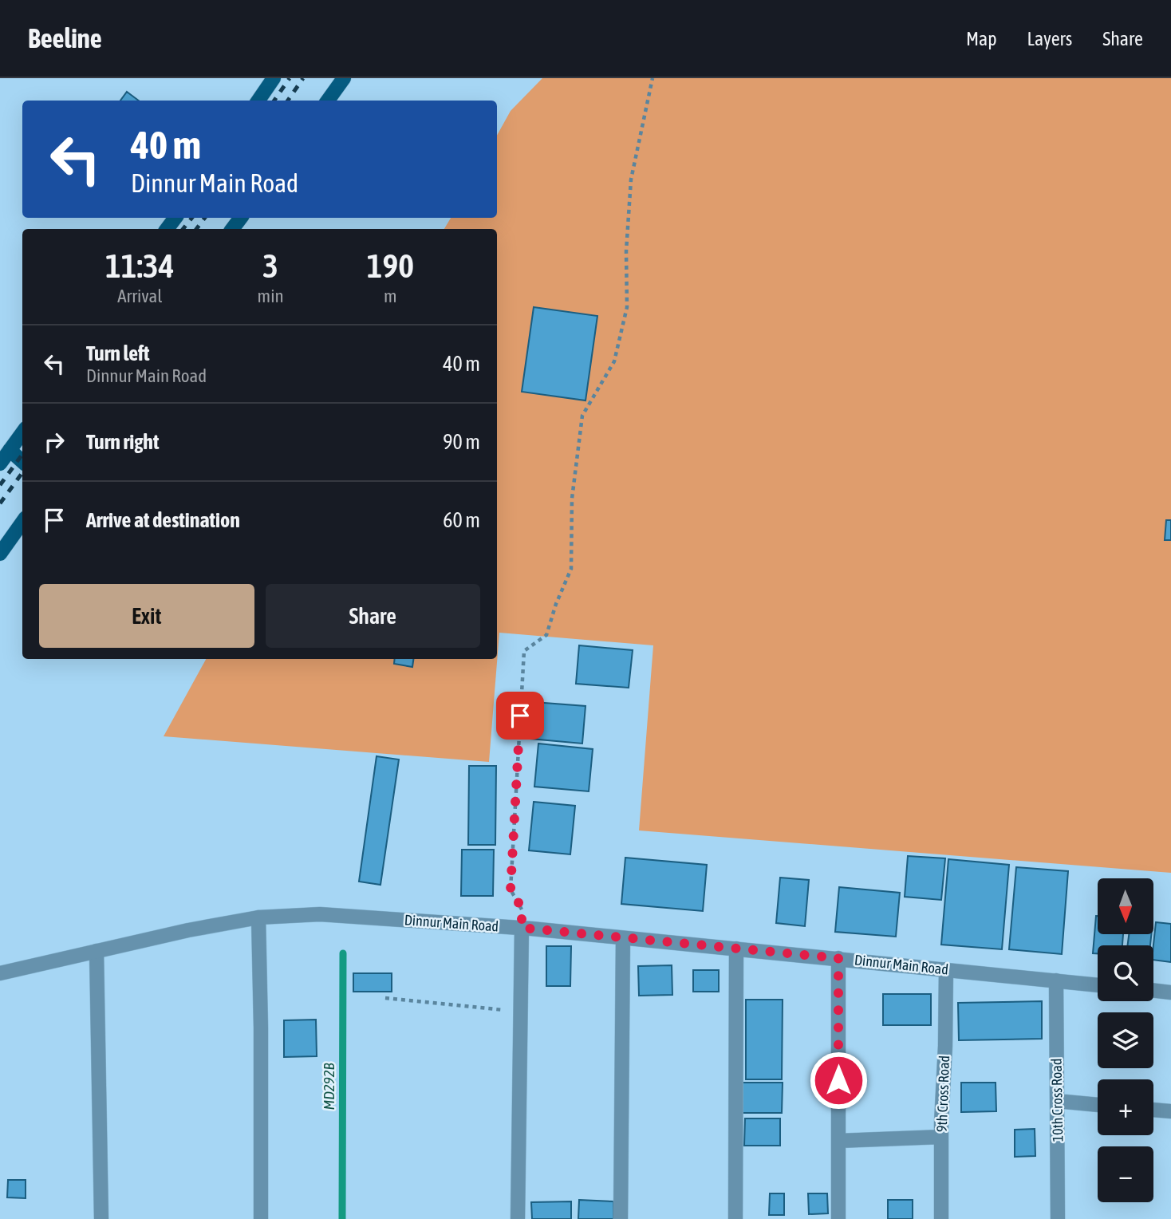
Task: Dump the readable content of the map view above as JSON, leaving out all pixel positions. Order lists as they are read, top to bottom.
{
  "streets": {
    "street": ["Dinnur Main Road", "9th Cross Road", "10th Cross Road"]
  },
  "crossings": [
    ["Dinnur Main Road", "9th Cross Road"],
    ["Dinnur Main Road", "10th Cross Road"]
  ],
  "water": ["MD292B"],
  "north": "bottom",
  "page": {
    "header": "Beeline",
    "nav": ["Map", "Layers", "Share"],
    "turn": ["40 m", "Dinnur Main Road"],
    "eta": [
      "11:34",
      "Arrival",
      "3",
      "min",
      "190",
      "m"
    ],
    "list": [
      {
        "name": "Turn left",
        "note": "Dinnur Main Road",
        "value": "40 m"
      },
      {
        "name": "Turn right",
        "value": "90 m"
      },
      {
        "name": "Arrive at destination",
        "value": "60 m"
      }
    ],
    "buttons": ["Exit", "Share"],
    "map_buttons": ["+", "−"]
  }
}
